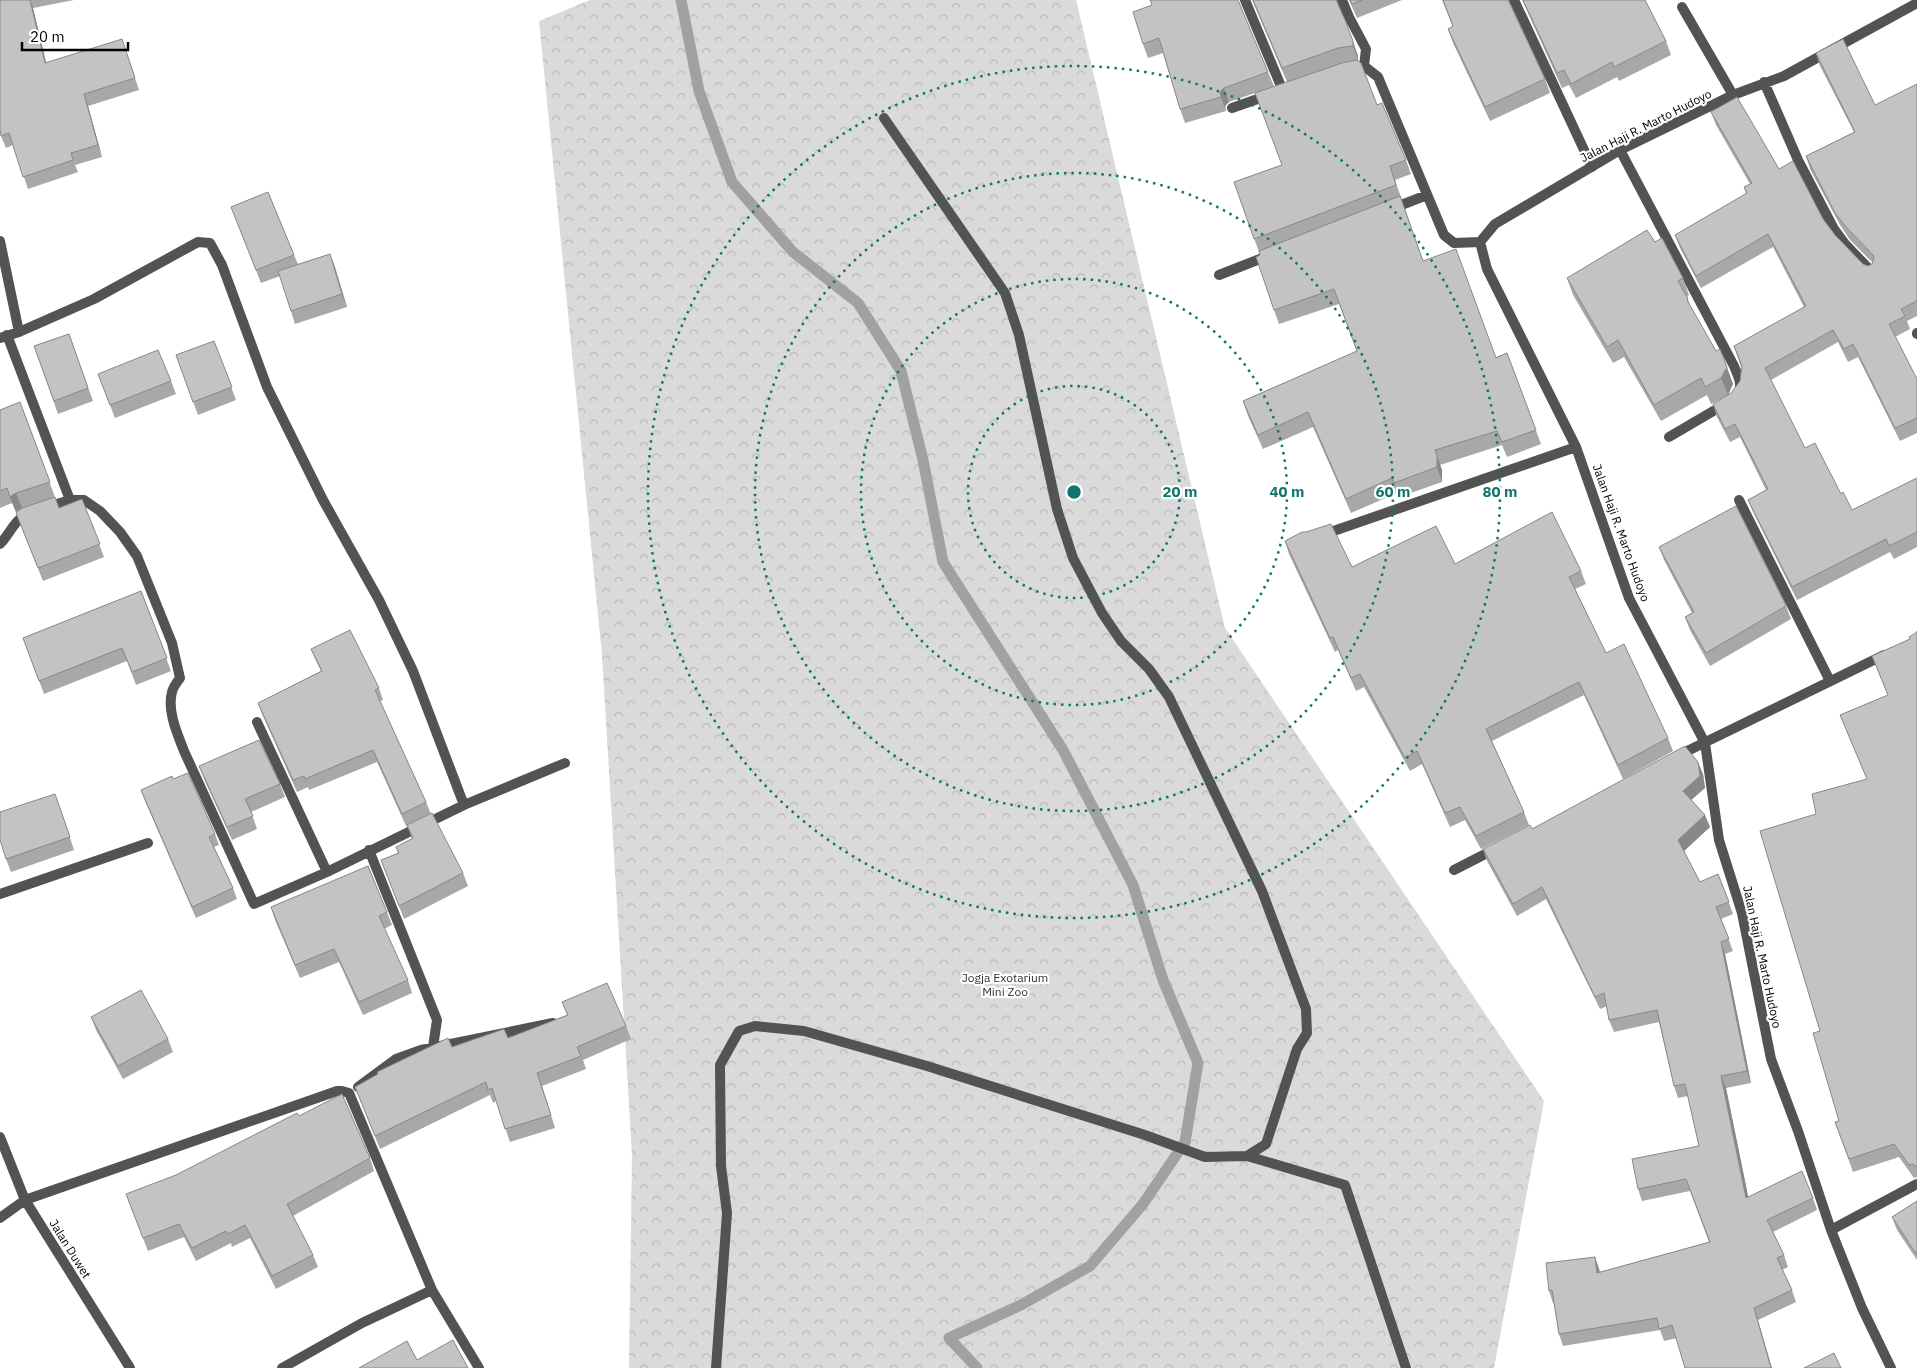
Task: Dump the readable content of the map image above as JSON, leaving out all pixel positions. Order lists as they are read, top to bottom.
{
  "streets": {
    "street": ["Jalan Haji R. Marto Hudoyo", "Jalan Duwet"]
  },
  "parks": ["Jogja Exotarium Mini Zoo"],
  "scale_bar": "20 m",
  "rings": [
    "20 m",
    "40 m",
    "60 m",
    "80 m"
  ]
}
